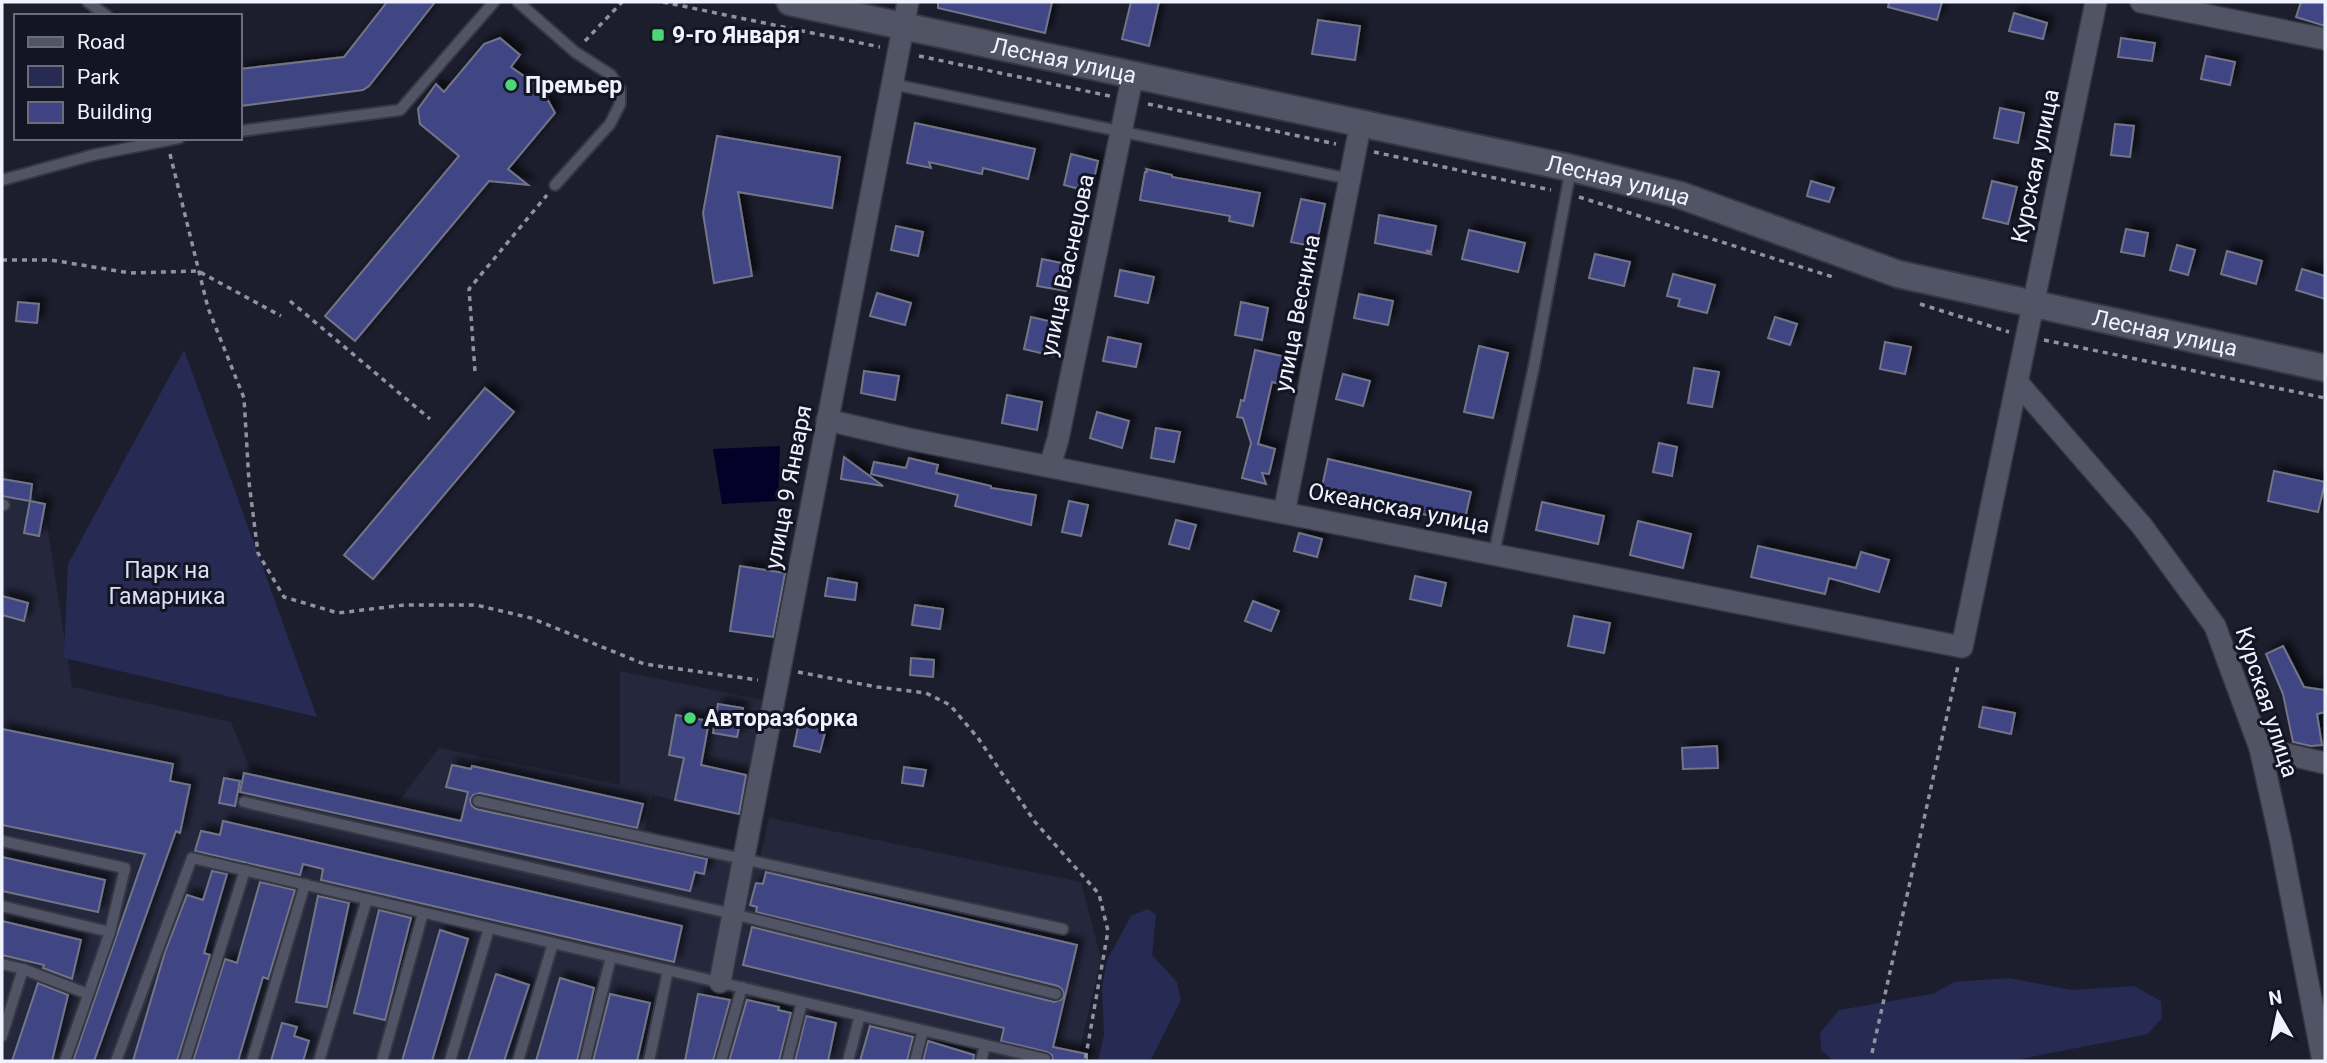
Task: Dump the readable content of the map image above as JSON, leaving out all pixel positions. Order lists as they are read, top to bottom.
{
  "streets": {
    "street": [
      "Лесная улица",
      "Курская улица",
      "улица Васнецова",
      "улица Веснина",
      "улица 9 Января",
      "Океанская улица"
    ]
  },
  "crossings": [
    ["Лесная улица", "Курская улица"],
    ["Лесная улица", "улица Васнецова"],
    ["Лесная улица", "улица Веснина"],
    ["Лесная улица", "улица 9 Января"],
    ["Курская улица", "Океанская улица"],
    ["улица Васнецова", "Океанская улица"],
    ["улица Веснина", "Океанская улица"],
    ["улица 9 Января", "Океанская улица"]
  ],
  "parks": ["Парк на Гамарника"],
  "places": {
    "transit": ["9-го Января"],
    "other": ["Премьер", "Авторазборка"]
  },
  "legend": ["Road", "Park", "Building"],
  "north": "top"
}
